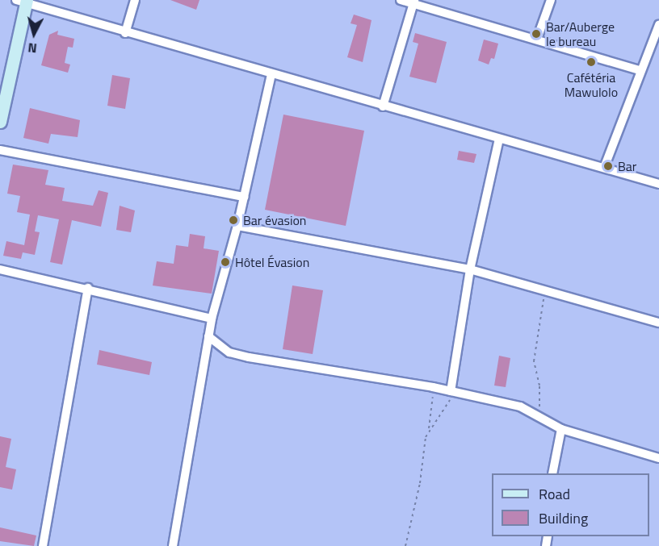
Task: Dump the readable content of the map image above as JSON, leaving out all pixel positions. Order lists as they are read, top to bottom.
{
  "places": [
    "Bar/Auberge le bureau",
    "Cafétéria Mawulolo",
    "Bar",
    "Bar évasion",
    "Hôtel Évasion"
  ],
  "legend": ["Road", "Building"],
  "north": "bottom"
}
